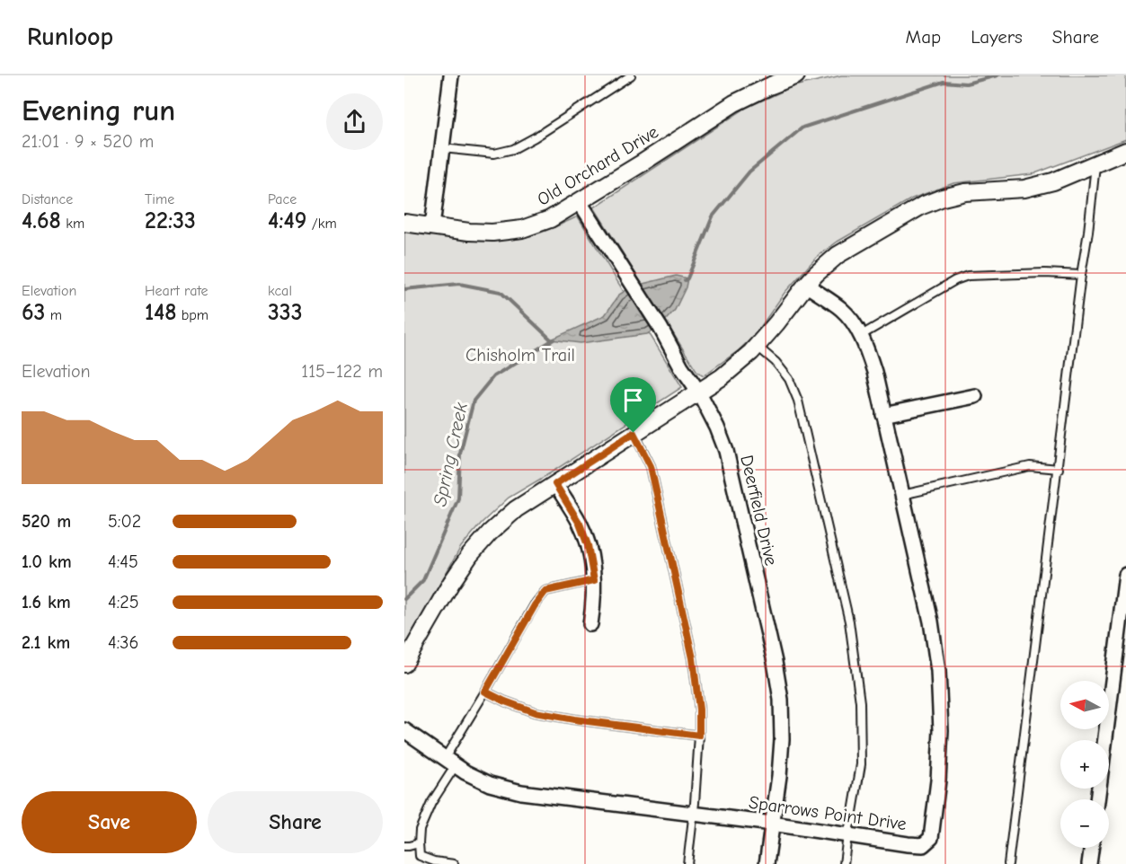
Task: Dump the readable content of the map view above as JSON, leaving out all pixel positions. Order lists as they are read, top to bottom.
{
  "streets": {
    "street": ["Old Orchard Drive", "Deerfield Drive", "Sparrows Point Drive"]
  },
  "crossings": [
    ["Old Orchard Drive", "Deerfield Drive"],
    ["Deerfield Drive", "Sparrows Point Drive"]
  ],
  "water": ["Spring Creek"],
  "parks": ["Chisholm Trail"],
  "north": "left",
  "page": {
    "header": "Runloop",
    "nav": ["Map", "Layers", "Share"],
    "heading": ["Evening run", "21:01 · 9 × 520 m"],
    "stats": [
      ["Distance", "4.68 km"],
      ["Time", "22:33"],
      ["Pace", "4:49 /km"],
      ["Elevation", "63 m"],
      ["Heart rate", "148 bpm"],
      ["kcal", "333"]
    ],
    "chart": ["Elevation", "115–122 m"],
    "list": [
      {
        "name": "520 m",
        "note": "5:02"
      },
      {
        "name": "1.0 km",
        "note": "4:45"
      },
      {
        "name": "1.6 km",
        "note": "4:25"
      },
      {
        "name": "2.1 km",
        "note": "4:36"
      }
    ],
    "map_buttons": ["+", "−"],
    "buttons": ["Save", "Share"]
  }
}
